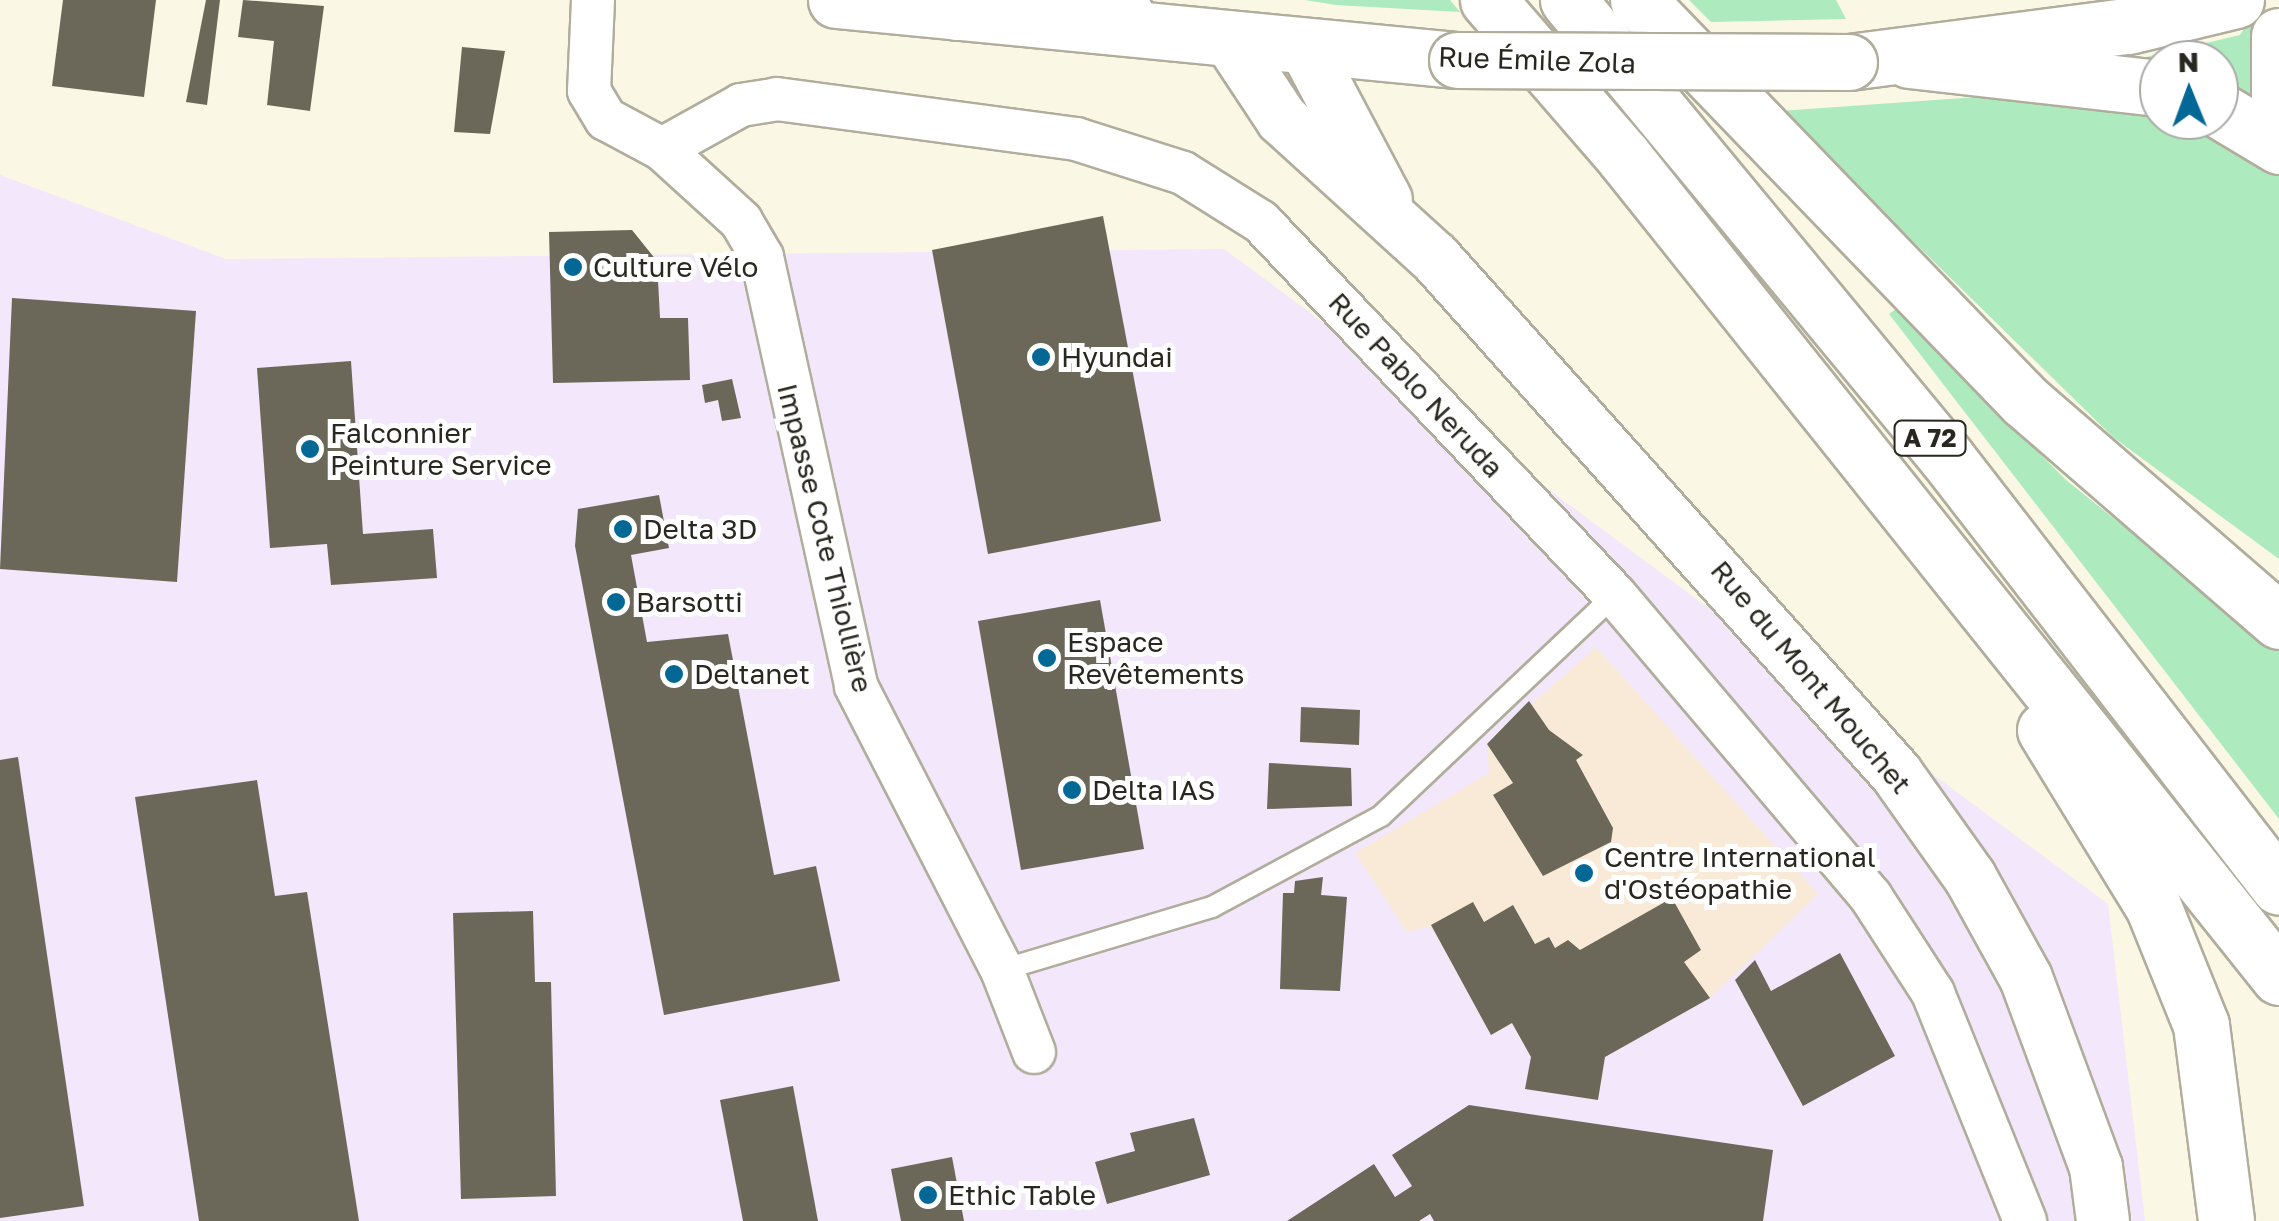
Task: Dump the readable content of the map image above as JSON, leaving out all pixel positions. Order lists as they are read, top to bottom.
{
  "streets": {
    "main road": ["Rue Émile Zola", "A 72"],
    "street": ["Rue Pablo Neruda", "Impasse Cote Thiollière", "Rue du Mont Mouchet"]
  },
  "crossings": [
    ["Rue Émile Zola", "Rue du Mont Mouchet"],
    ["Rue Pablo Neruda", "Impasse Cote Thiollière"]
  ],
  "places": [
    "Culture Vélo",
    "Hyundai",
    "Falconnier Peinture Service",
    "Delta 3D",
    "Barsotti",
    "Espace Revêtements",
    "Deltanet",
    "Delta IAS",
    "Centre International d'Ostéopathie",
    "Ethic Table"
  ],
  "north": "top"
}
